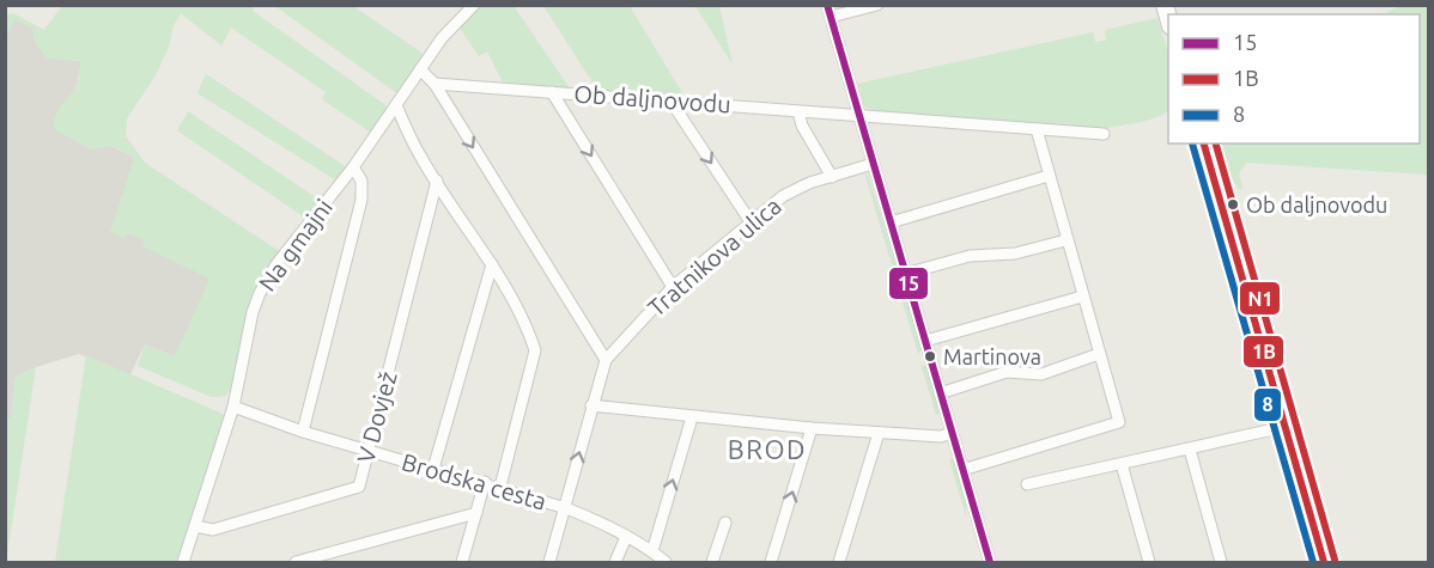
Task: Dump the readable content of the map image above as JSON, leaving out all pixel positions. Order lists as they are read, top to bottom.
{
  "streets": {
    "street": [
      "Ob daljnovodu",
      "Na gmajni",
      "Tratnikova ulica",
      "V Dovjež",
      "Brodska cesta"
    ]
  },
  "crossings": [
    ["Na gmajni", "V Dovjež"],
    ["Na gmajni", "Brodska cesta"],
    ["Tratnikova ulica", "Brodska cesta"],
    ["V Dovjež", "Brodska cesta"]
  ],
  "districts": ["BROD"],
  "places": ["Ob daljnovodu", "Martinova"],
  "lines": [
    "transit line 15",
    "transit line 1B",
    "transit line 8",
    "transit line N1"
  ],
  "legend": ["15", "1B", "8"]
}
